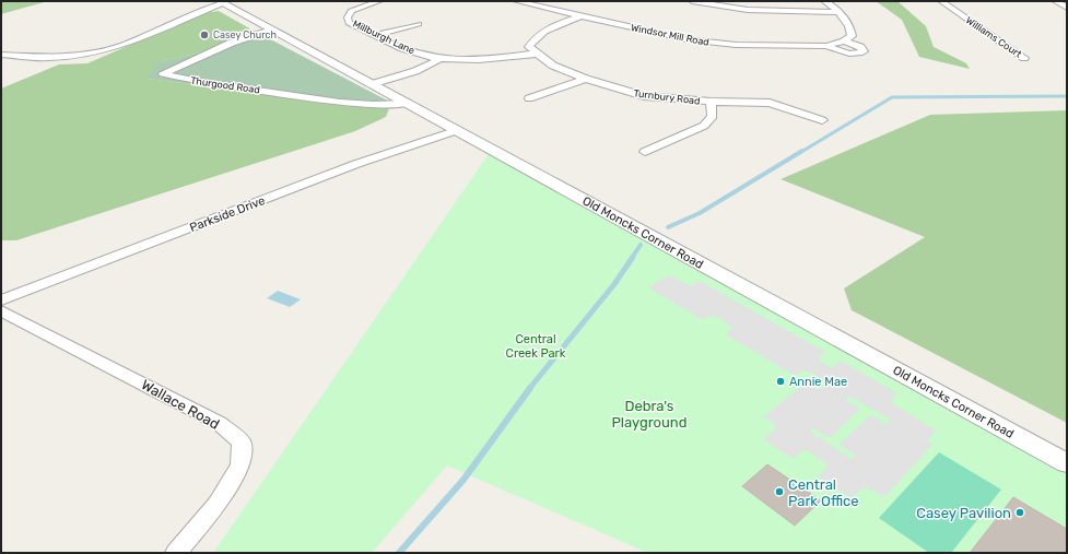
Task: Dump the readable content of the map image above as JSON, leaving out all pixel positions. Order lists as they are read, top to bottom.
{
  "streets": {
    "street": [
      "Windsor Mill Road",
      "Millburgh Lane",
      "Williams Court",
      "Thurgood Road",
      "Turnbury Road",
      "Parkside Drive",
      "Old Moncks Corner Road",
      "Wallace Road"
    ]
  },
  "crossings": [
    ["Millburgh Lane", "Turnbury Road"],
    ["Thurgood Road", "Old Moncks Corner Road"],
    ["Parkside Drive", "Old Moncks Corner Road"]
  ],
  "parks": ["Central Creek Park", "Debra's Playground"],
  "places": [
    "Casey Church",
    "Annie Mae",
    "Central Park Office",
    "Casey Pavilion"
  ]
}
